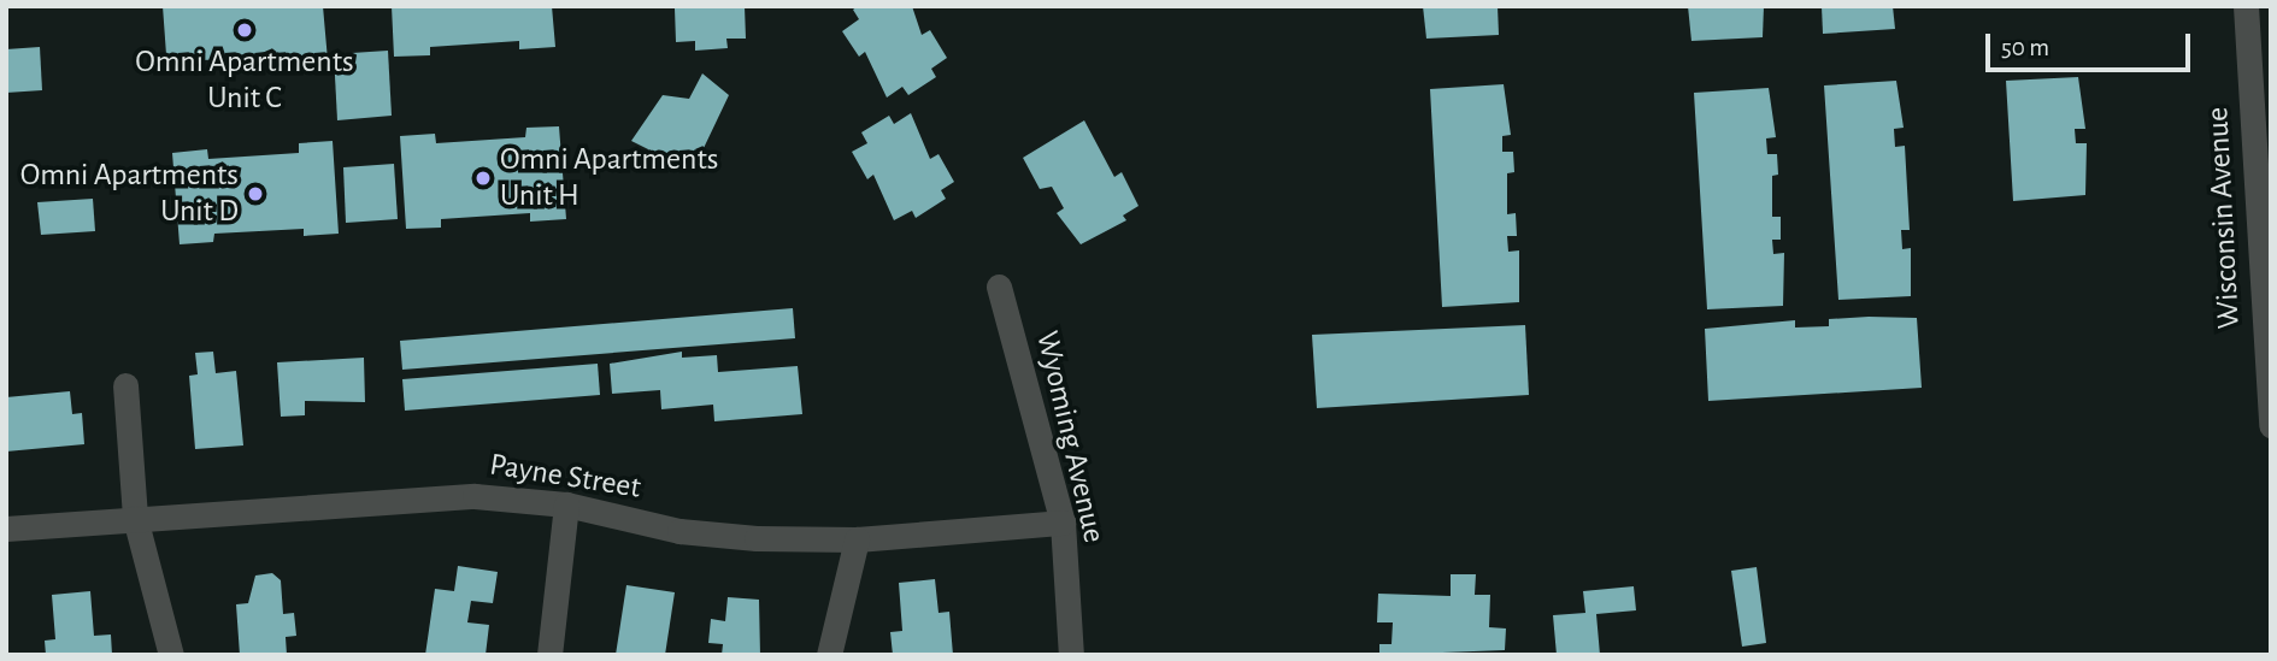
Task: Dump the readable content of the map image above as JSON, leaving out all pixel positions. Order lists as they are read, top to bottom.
{
  "streets": {
    "street": ["Wisconsin Avenue", "Wyoming Avenue", "Payne Street"]
  },
  "crossings": [
    ["Wyoming Avenue", "Payne Street"]
  ],
  "places": ["Omni Apartments Unit C", "Omni Apartments Unit H", "Omni Apartments Unit D"],
  "scale_bar": "50 m"
}
